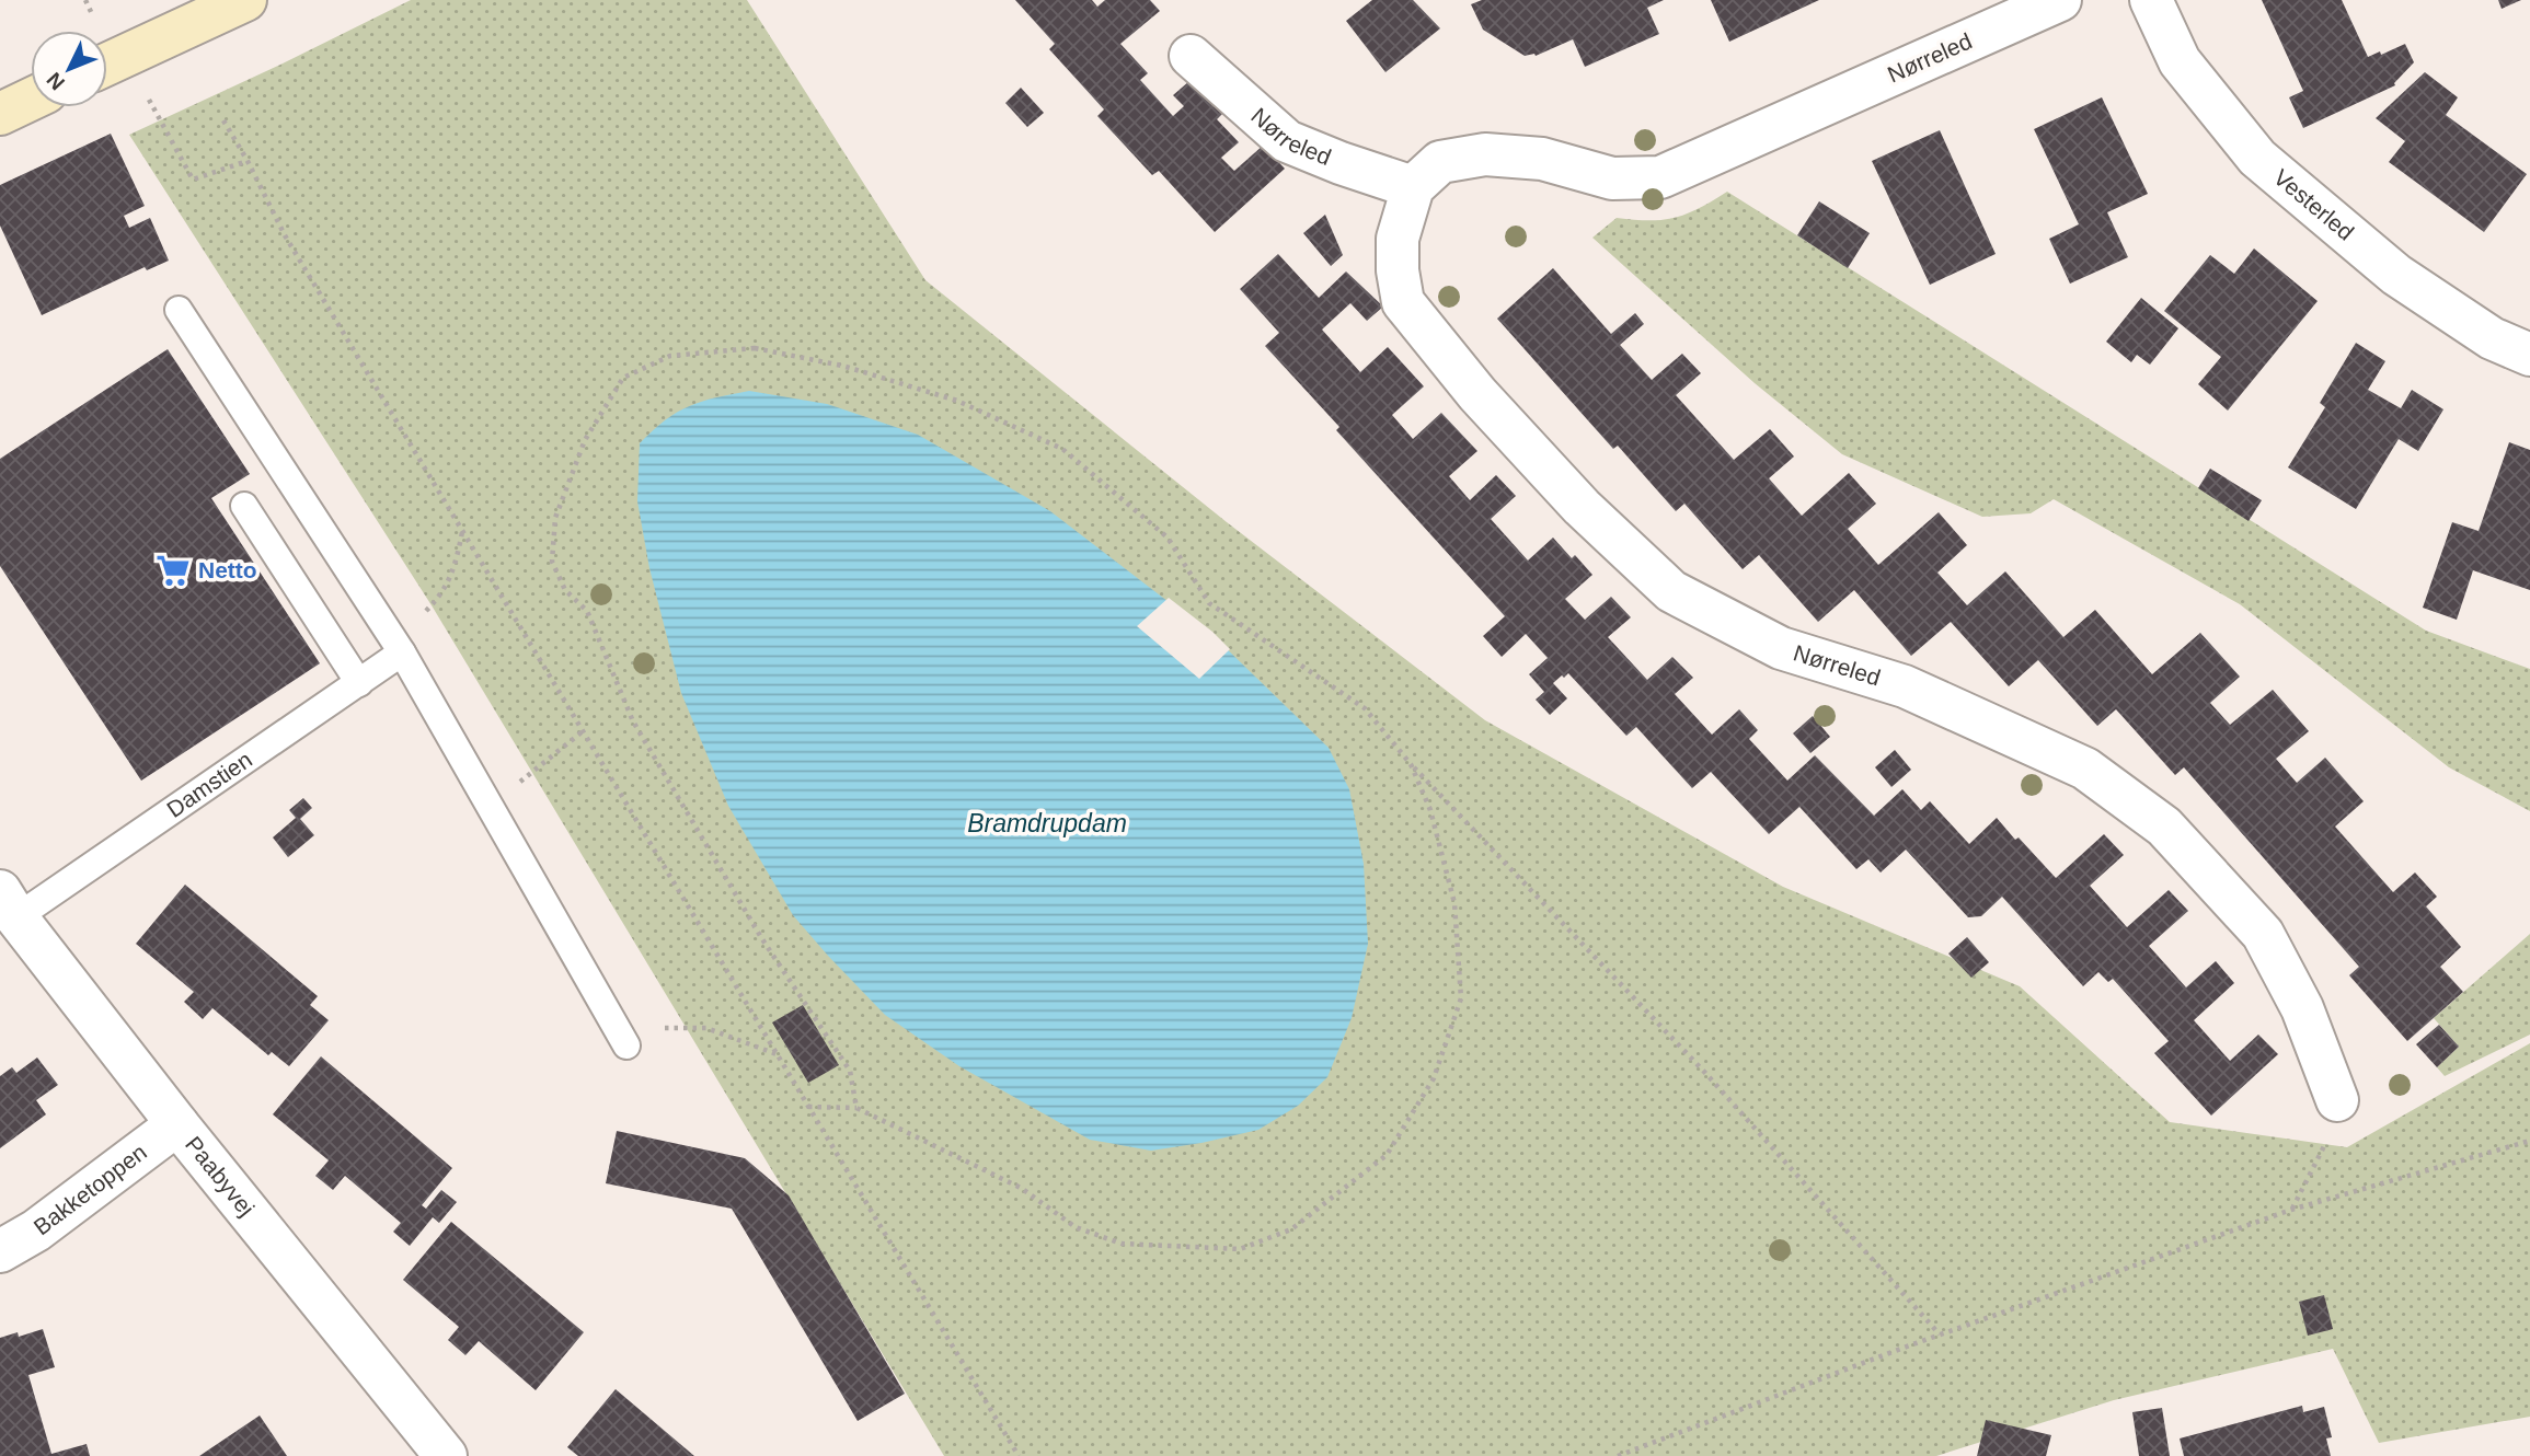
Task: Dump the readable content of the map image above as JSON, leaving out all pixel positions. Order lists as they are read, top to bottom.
{
  "streets": {
    "street": [
      "Nørreled",
      "Vesterled",
      "Paabyvej",
      "Bakketoppen"
    ],
    "lane": ["Damstien"]
  },
  "crossings": [
    ["Damstien", "Paabyvej"],
    ["Paabyvej", "Bakketoppen"]
  ],
  "water": ["Bramdrupdam"],
  "places": {
    "supermarket": ["Netto"]
  },
  "north": "bottom left"
}
